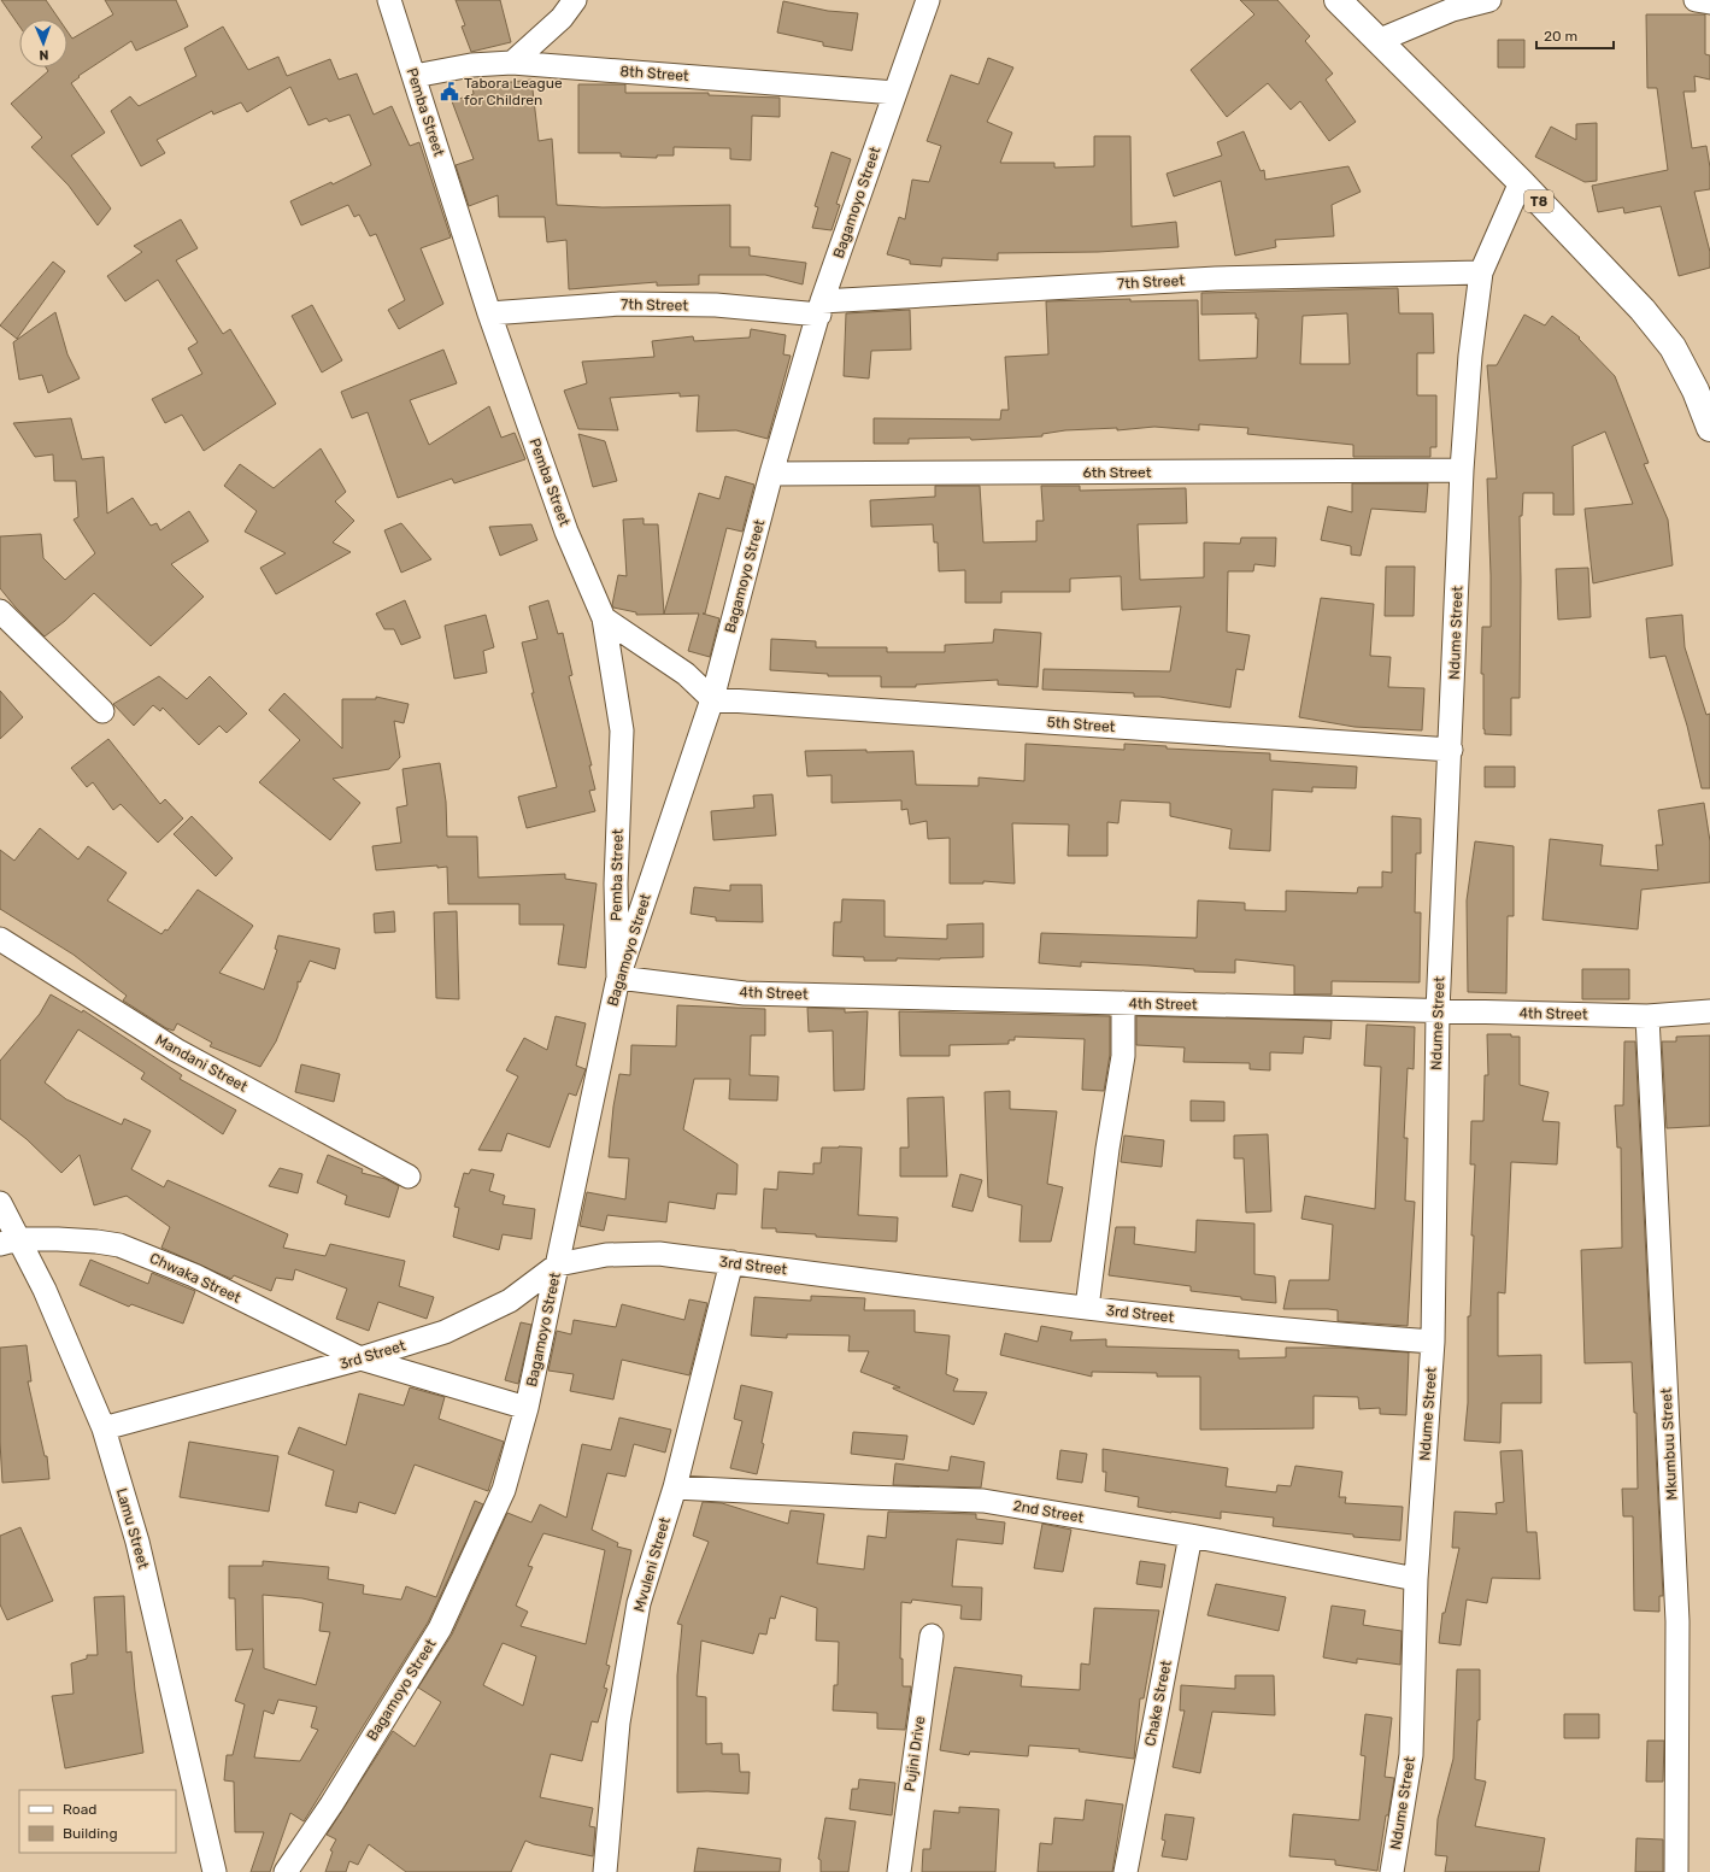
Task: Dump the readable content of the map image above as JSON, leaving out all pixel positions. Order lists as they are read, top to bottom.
{
  "streets": {
    "highway": ["T8"],
    "street": [
      "8th Street",
      "Pemba Street",
      "Bagamoyo Street",
      "7th Street",
      "6th Street",
      "Ndume Street",
      "5th Street",
      "4th Street",
      "Mandani Street",
      "3rd Street",
      "Chwaka Street",
      "Mkumbuu Street",
      "2nd Street",
      "Lamu Street",
      "Mvuleni Street",
      "Chake Street",
      "Pujini Drive"
    ]
  },
  "crossings": [
    ["8th Street", "Pemba Street"],
    ["8th Street", "Bagamoyo Street"],
    ["Pemba Street", "Bagamoyo Street"],
    ["Pemba Street", "7th Street"],
    ["Pemba Street", "4th Street"],
    ["T8", "Ndume Street"],
    ["Bagamoyo Street", "7th Street"],
    ["Bagamoyo Street", "6th Street"],
    ["Bagamoyo Street", "5th Street"],
    ["Bagamoyo Street", "4th Street"],
    ["Bagamoyo Street", "3rd Street"],
    ["Bagamoyo Street", "Chwaka Street"],
    ["7th Street", "Ndume Street"],
    ["6th Street", "Ndume Street"],
    ["Ndume Street", "5th Street"],
    ["Ndume Street", "4th Street"],
    ["Ndume Street", "3rd Street"],
    ["Ndume Street", "2nd Street"],
    ["4th Street", "Mkumbuu Street"],
    ["3rd Street", "Chwaka Street"],
    ["3rd Street", "Lamu Street"],
    ["3rd Street", "Mvuleni Street"],
    ["Chwaka Street", "Lamu Street"],
    ["2nd Street", "Mvuleni Street"],
    ["2nd Street", "Chake Street"]
  ],
  "places": {
    "public building": ["Tabora League for Children"]
  },
  "legend": ["Road", "Building"],
  "scale_bar": "20 m",
  "north": "bottom"
}
